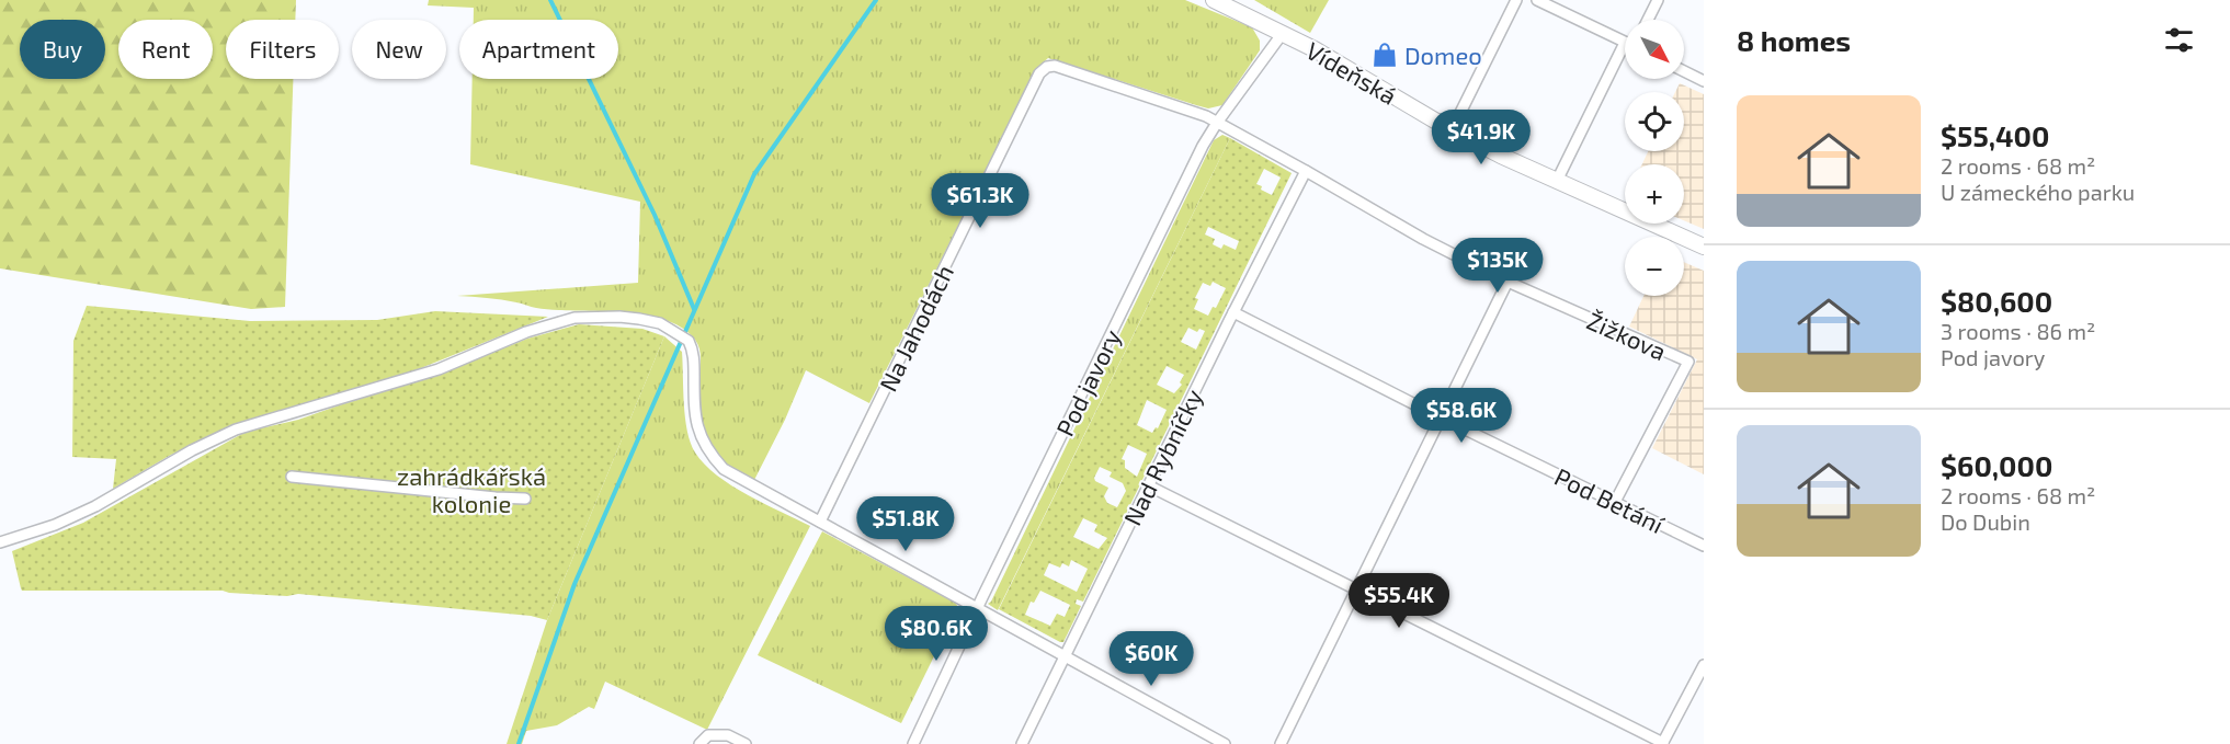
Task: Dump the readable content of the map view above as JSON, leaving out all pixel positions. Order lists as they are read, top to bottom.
{
  "streets": {
    "main road": ["Vídeňská"],
    "street": [
      "Na Jahodách",
      "Žižkova",
      "Pod javory",
      "Nad Rybníčky",
      "Pod Betání"
    ]
  },
  "crossings": [
    ["Vídeňská", "Pod javory"],
    ["Na Jahodách", "Žižkova"],
    ["Na Jahodách", "Pod javory"],
    ["Žižkova", "Pod javory"],
    ["Žižkova", "Nad Rybníčky"],
    ["Žižkova", "Pod Betání"],
    ["Nad Rybníčky", "Pod Betání"]
  ],
  "parks": ["zahrádkářská kolonie"],
  "places": {
    "shop": ["Domeo"]
  },
  "north": "bottom right",
  "page": {
    "heading": "8 homes",
    "map_buttons": ["+", "−"],
    "chip": [
      "Buy",
      "Rent",
      "Filters",
      "New",
      "Apartment"
    ],
    "list": [
      {
        "name": "$55,400",
        "note": "2 rooms · 68 m² · U zámeckého parku"
      },
      {
        "name": "$80,600",
        "note": "3 rooms · 86 m² · Pod javory"
      },
      {
        "name": "$60,000",
        "note": "2 rooms · 68 m² · Do Dubin"
      }
    ],
    "price": [
      "$41.9K",
      "$61.3K",
      "$135K",
      "$58.6K",
      "$51.8K",
      "$55.4K",
      "$80.6K",
      "$60K"
    ]
  }
}
